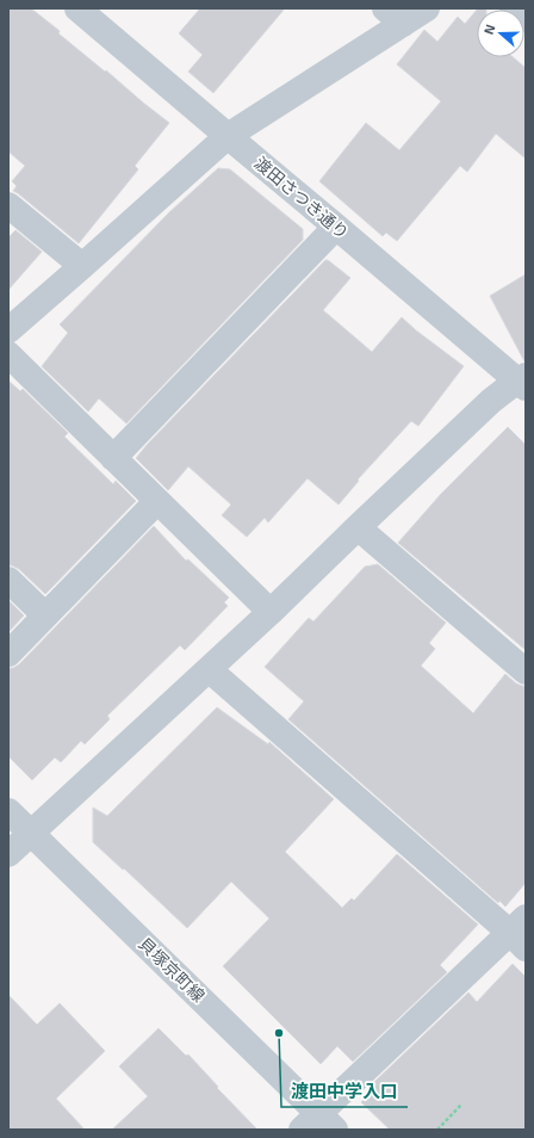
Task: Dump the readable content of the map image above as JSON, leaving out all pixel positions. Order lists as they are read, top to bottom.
{
  "streets": {
    "street": ["渡田さつき通り", "貝塚京町線"]
  },
  "places": ["渡田中学入口"],
  "north": "left"
}
